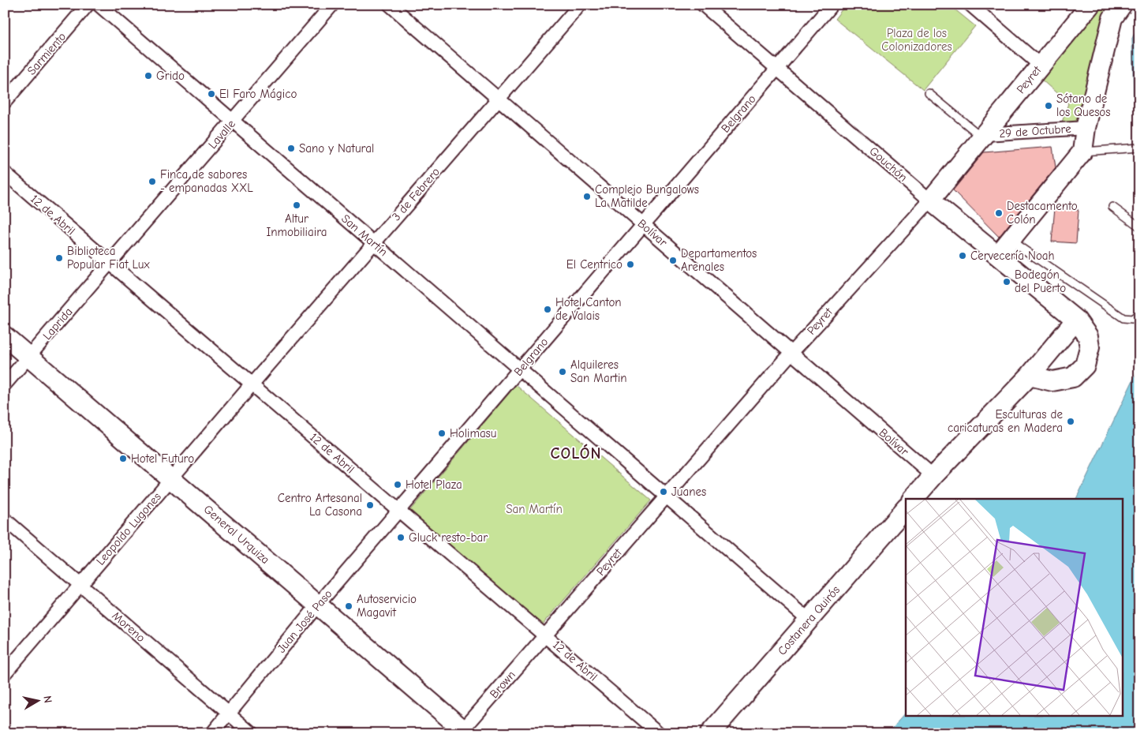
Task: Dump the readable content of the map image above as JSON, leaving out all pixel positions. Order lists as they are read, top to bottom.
{
  "streets": {
    "main road": [
      "Peyret",
      "Gouchón",
      "General Urquiza",
      "Costanera Quirós"
    ],
    "street": [
      "Sarmiento",
      "Belgrano",
      "29 de Octubre",
      "Lavalle",
      "3 de Febrero",
      "12 de Abril",
      "Bolívar",
      "San Martín",
      "Laprida",
      "Leopoldo Lugones",
      "Juan José Paso",
      "Moreno",
      "Brown"
    ]
  },
  "crossings": [
    ["Peyret", "29 de Octubre"],
    ["Peyret", "Gouchón"],
    ["Peyret", "12 de Abril"],
    ["Peyret", "Bolívar"],
    ["Peyret", "San Martín"],
    ["Peyret", "Brown"],
    ["Belgrano", "Gouchón"],
    ["Belgrano", "12 de Abril"],
    ["Belgrano", "Bolívar"],
    ["Belgrano", "San Martín"],
    ["Belgrano", "Juan José Paso"],
    ["Lavalle", "12 de Abril"],
    ["Lavalle", "San Martín"],
    ["Lavalle", "Laprida"],
    ["3 de Febrero", "12 de Abril"],
    ["3 de Febrero", "Bolívar"],
    ["3 de Febrero", "San Martín"],
    ["3 de Febrero", "Leopoldo Lugones"],
    ["12 de Abril", "Laprida"],
    ["12 de Abril", "Leopoldo Lugones"],
    ["12 de Abril", "Juan José Paso"],
    ["12 de Abril", "Brown"],
    ["San Martín", "Costanera Quirós"],
    ["Laprida", "General Urquiza"],
    ["Leopoldo Lugones", "General Urquiza"],
    ["Leopoldo Lugones", "Moreno"],
    ["General Urquiza", "Juan José Paso"],
    ["General Urquiza", "Brown"],
    ["Juan José Paso", "Moreno"]
  ],
  "districts": ["COLÓN"],
  "parks": ["Plaza de los Colonizadores", "San Martín"],
  "places": [
    "Grido",
    "El Faro Mágico",
    "Sótano de los Quesos",
    "Sano y Natural",
    "Finca de sabores - empanadas XXL",
    "Complejo Bungalows La Matilde",
    "Altur Inmobiliaira",
    "Destacamento Colón",
    "Cervecería Noah",
    "Biblioteca Popular Fiat Lux",
    "Departamentos Arenales",
    "El Centrico",
    "Bodegón del Puerto",
    "Hotel Canton de Valais",
    "Alquileres San Martin",
    "Esculturas de caricaturas en Madera",
    "Holimasu",
    "Hotel Futuro",
    "Hotel Plaza",
    "Juanes",
    "Centro Artesanal La Casona",
    "Gluck resto-bar",
    "Autoservicio Magavit"
  ],
  "north": "right"
}
